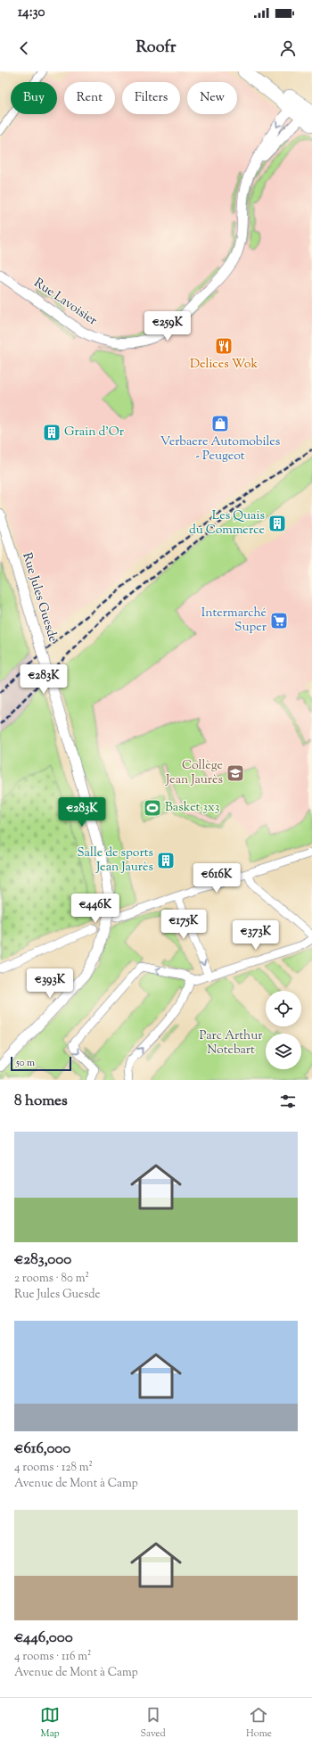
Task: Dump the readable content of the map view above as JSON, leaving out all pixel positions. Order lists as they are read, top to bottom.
{
  "streets": {
    "street": ["Rue Lavoisier", "Rue Jules Guesde"]
  },
  "parks": ["Parc Arthur Notebart"],
  "places": {
    "restaurant": ["Delices Wok"],
    "shop": ["Verbaere Automobiles - Peugeot"],
    "building": ["Grain d'Or", "Les Quais du Commerce", "Salle de sports Jean Jaurès"],
    "supermarket": ["Intermarché Super"],
    "school or university": ["Collège Jean Jaurès"],
    "sports": ["Basket 3x3"]
  },
  "scale_bar": "50 m",
  "page": {
    "status": "14:30",
    "header": "Roofr",
    "chip": [
      "Buy",
      "Rent",
      "Filters",
      "New"
    ],
    "price": [
      "€259K",
      "€283K",
      "€283K",
      "€616K",
      "€446K",
      "€175K",
      "€373K",
      "€393K"
    ],
    "scale": "50 m",
    "heading": "8 homes",
    "list": [
      {
        "name": "€283,000",
        "note": "2 rooms · 80 m² · Rue Jules Guesde"
      },
      {
        "name": "€616,000",
        "note": "4 rooms · 128 m² · Avenue de Mont à Camp"
      },
      {
        "name": "€446,000",
        "note": "4 rooms · 116 m² · Avenue de Mont à Camp"
      }
    ],
    "tabs": ["Map", "Saved", "Home"]
  }
}
